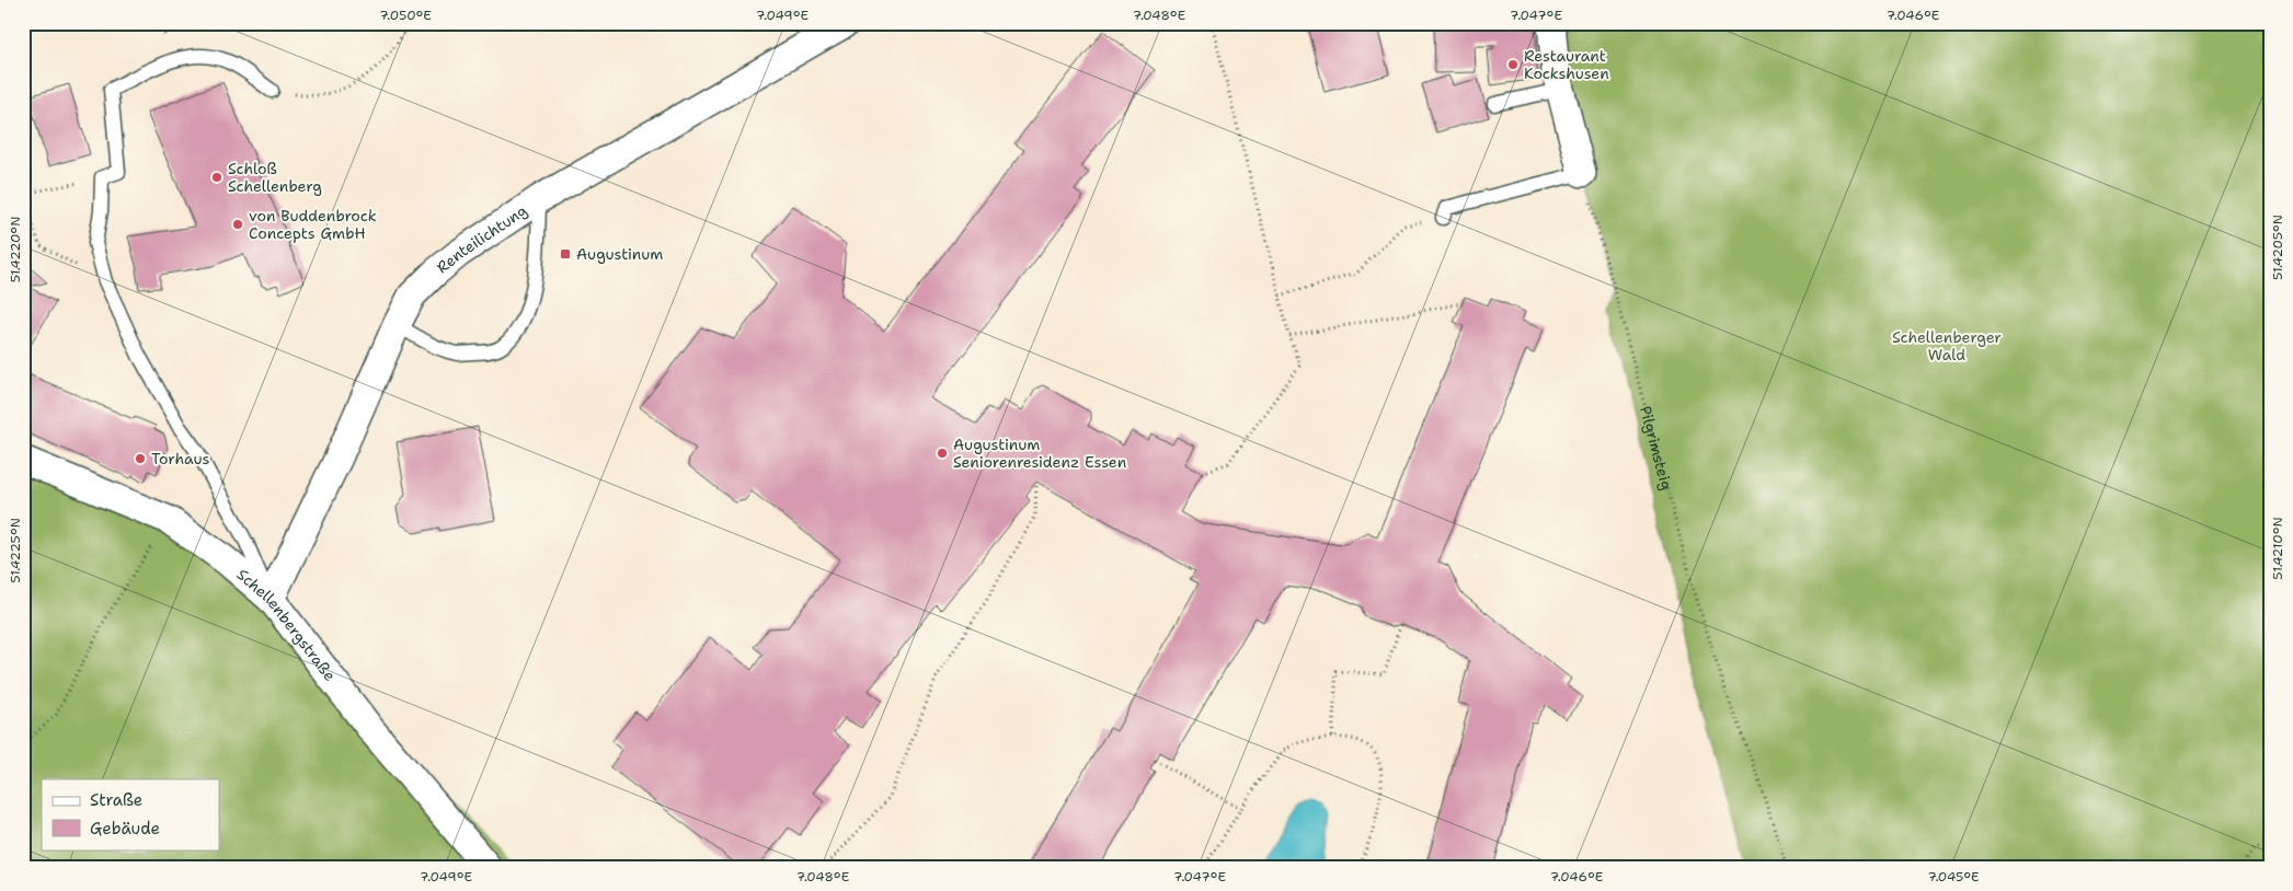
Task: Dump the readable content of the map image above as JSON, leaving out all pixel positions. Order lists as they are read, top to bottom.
{
  "streets": {
    "street": ["Renteilichtung", "Schellenbergstraße"],
    "path": ["Pilgrimsteig"]
  },
  "crossings": [
    ["Renteilichtung", "Schellenbergstraße"]
  ],
  "parks": ["Schellenberger Wald"],
  "places": {
    "other": [
      "Restaurant Kockshusen",
      "Schloß Schellenberg",
      "von Buddenbrock Concepts GmbH",
      "Augustinum Seniorenresidenz Essen",
      "Torhaus"
    ],
    "transit": ["Augustinum"]
  },
  "legend": ["Straße", "Gebäude"],
  "coordinates": [
    "7.050°E",
    "7.049°E",
    "7.048°E",
    "7.047°E",
    "7.046°E",
    "51.4205°N",
    "51.4220°N",
    "51.4210°N",
    "51.4225°N",
    "7.045°E"
  ]
}
